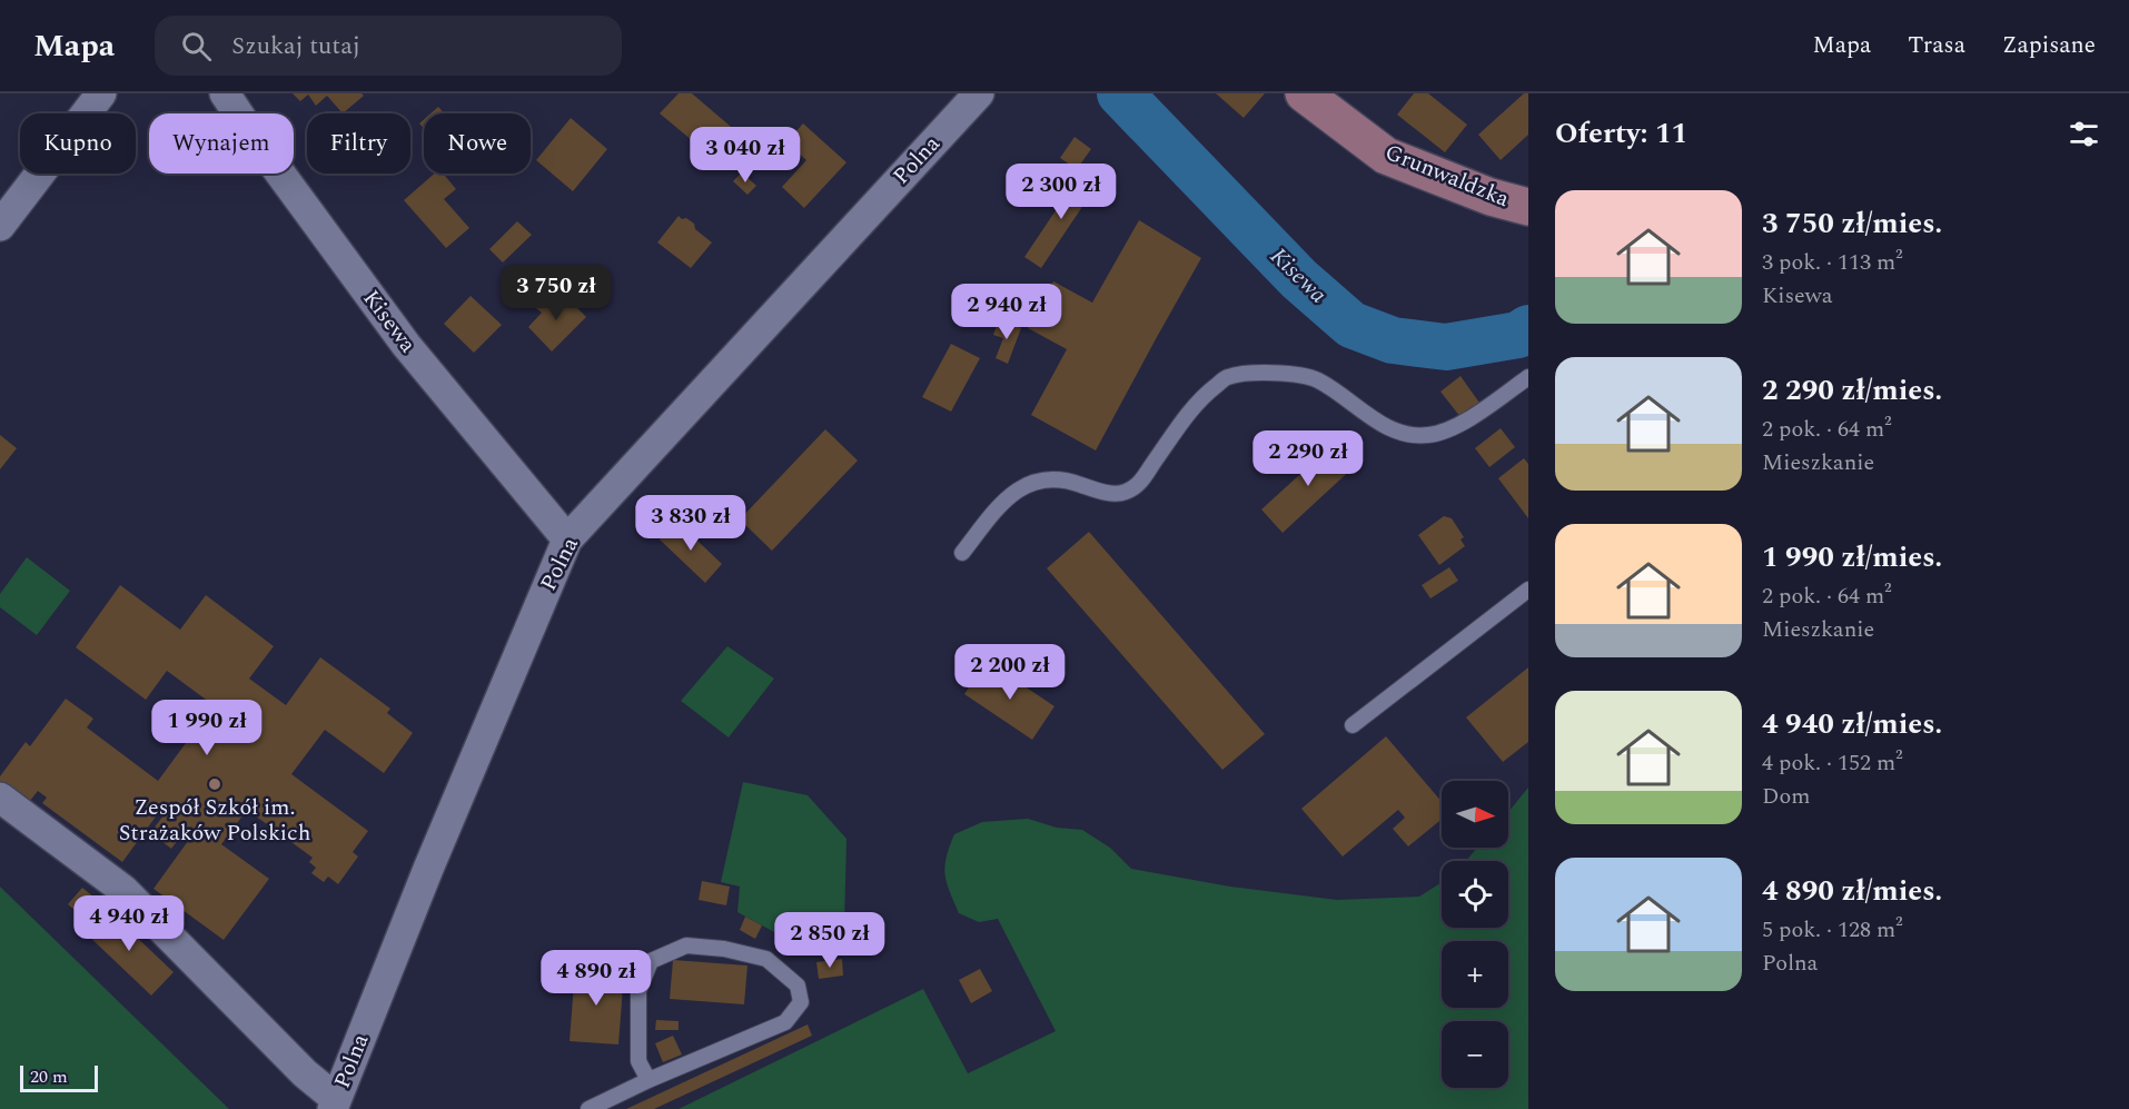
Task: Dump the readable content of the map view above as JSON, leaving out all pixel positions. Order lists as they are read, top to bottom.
{
  "streets": {
    "main road": ["Grunwaldzka"],
    "street": ["Polna", "Kisewa"]
  },
  "crossings": [
    ["Polna", "Kisewa"]
  ],
  "water": ["Kisewa"],
  "places": ["Zespół Szkół im. Strażaków Polskich"],
  "scale_bar": "20 m",
  "north": "right",
  "page": {
    "header": "Mapa",
    "search": "Szukaj tutaj",
    "nav": ["Mapa", "Trasa", "Zapisane"],
    "heading": "Oferty: 11",
    "chip": [
      "Kupno",
      "Wynajem",
      "Filtry",
      "Nowe"
    ],
    "price": [
      "3 040 zł",
      "2 300 zł",
      "3 750 zł",
      "2 940 zł",
      "2 290 zł",
      "3 830 zł",
      "2 200 zł",
      "1 990 zł",
      "4 940 zł",
      "2 850 zł",
      "4 890 zł"
    ],
    "list": [
      {
        "name": "3 750 zł/mies.",
        "note": "3 pok. · 113 m² · Kisewa"
      },
      {
        "name": "2 290 zł/mies.",
        "note": "2 pok. · 64 m² · Mieszkanie"
      },
      {
        "name": "1 990 zł/mies.",
        "note": "2 pok. · 64 m² · Mieszkanie"
      },
      {
        "name": "4 940 zł/mies.",
        "note": "4 pok. · 152 m² · Dom"
      },
      {
        "name": "4 890 zł/mies.",
        "note": "5 pok. · 128 m² · Polna"
      }
    ],
    "map_buttons": ["+", "−"],
    "scale": "20 m"
  }
}
